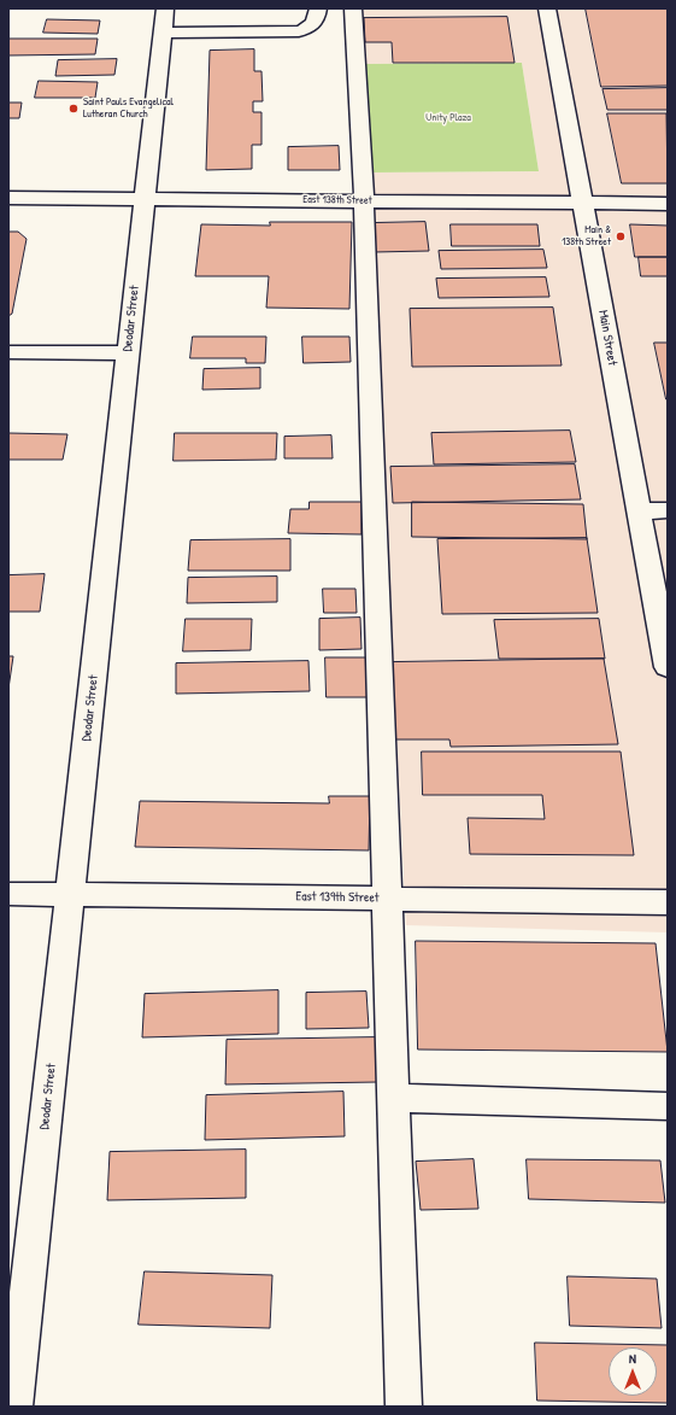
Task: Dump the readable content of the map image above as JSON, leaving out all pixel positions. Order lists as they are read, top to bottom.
{
  "streets": {
    "street": [
      "East 138th Street",
      "Deodar Street",
      "Main Street",
      "East 139th Street"
    ]
  },
  "crossings": [
    ["East 138th Street", "Deodar Street"],
    ["East 138th Street", "Main Street"],
    ["Deodar Street", "East 139th Street"]
  ],
  "parks": ["Unity Plaza"],
  "places": ["Saint Pauls Evangelical Lutheran Church", "Main & 138th Street"],
  "north": "top"
}
